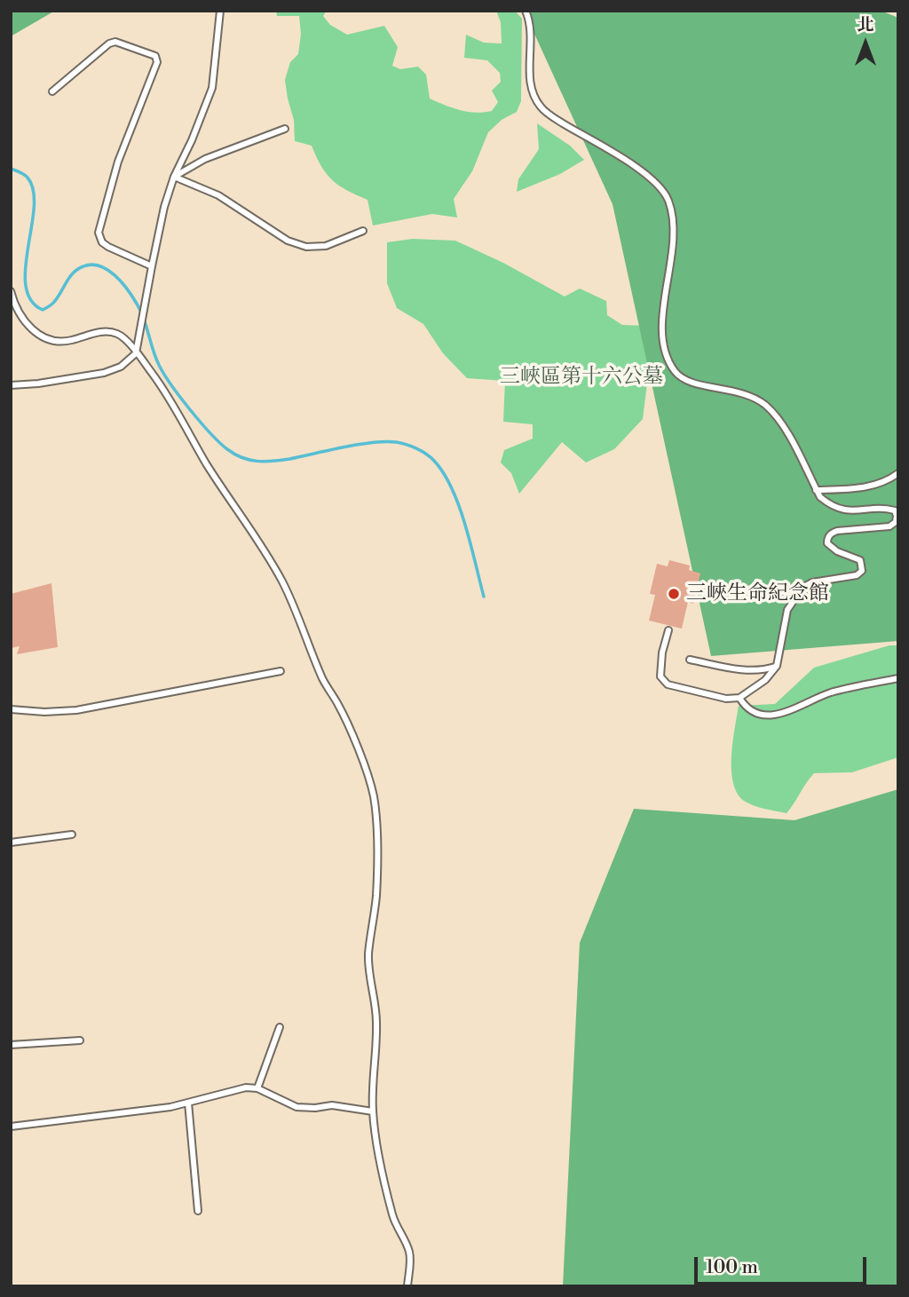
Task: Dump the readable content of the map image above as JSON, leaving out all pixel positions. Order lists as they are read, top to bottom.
{
  "parks": ["三峽區第十六公墓"],
  "places": ["三峽生命紀念館"],
  "scale_bar": "100 m",
  "north": "top"
}
